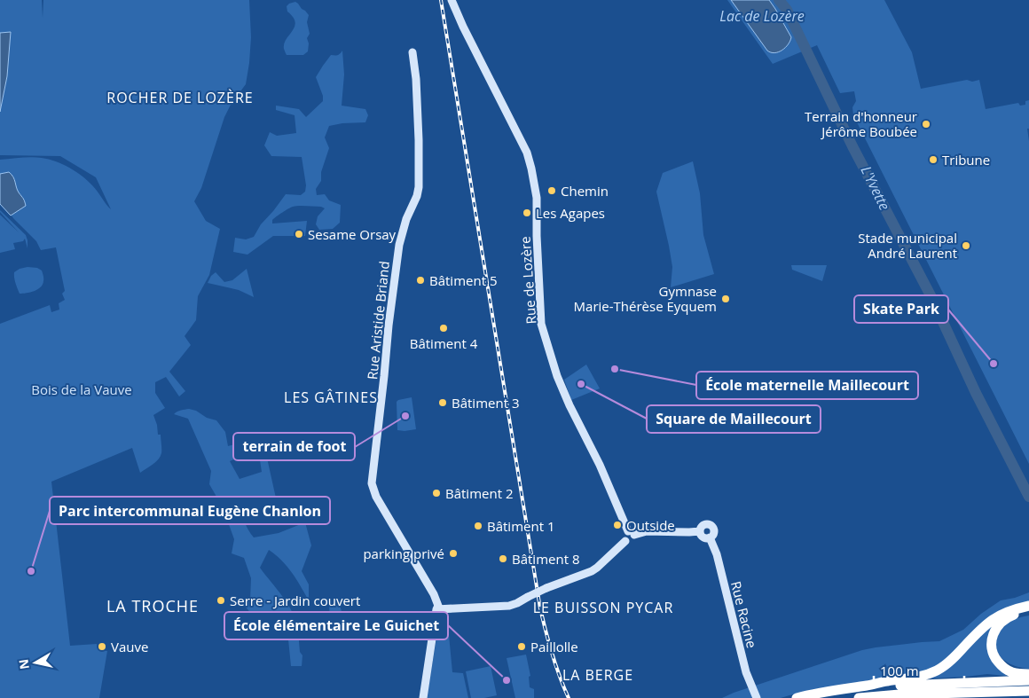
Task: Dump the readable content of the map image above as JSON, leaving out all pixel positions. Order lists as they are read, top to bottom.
{
  "streets": {
    "street": ["Rue de Lozère", "Rue Aristide Briand", "Rue Racine"]
  },
  "districts": [
    "ROCHER DE LOZÈRE",
    "LES GÂTINES",
    "LA TROCHE",
    "LE BUISSON PYCAR",
    "LA BERGE"
  ],
  "water": ["Lac de Lozère", "L'Yvette"],
  "parks": ["Bois de la Vauve"],
  "places": [
    "Terrain d'honneur Jérôme Boubée",
    "Tribune",
    "Chemin",
    "Les Agapes",
    "Sesame Orsay",
    "Stade municipal André Laurent",
    "Bâtiment 5",
    "Gymnase Marie-Thérèse Eyquem",
    "Bâtiment 4",
    "Skate Park",
    "École maternelle Maillecourt",
    "Square de Maillecourt",
    "Bâtiment 3",
    "terrain de foot",
    "Bâtiment 2",
    "Outside",
    "Bâtiment 1",
    "parking privé",
    "Bâtiment 8",
    "Parc intercommunal Eugène Chanlon",
    "Serre - Jardin couvert",
    "Vauve",
    "Paillolle",
    "École élémentaire Le Guichet"
  ],
  "scale_bar": "100 m",
  "north": "left"
}
